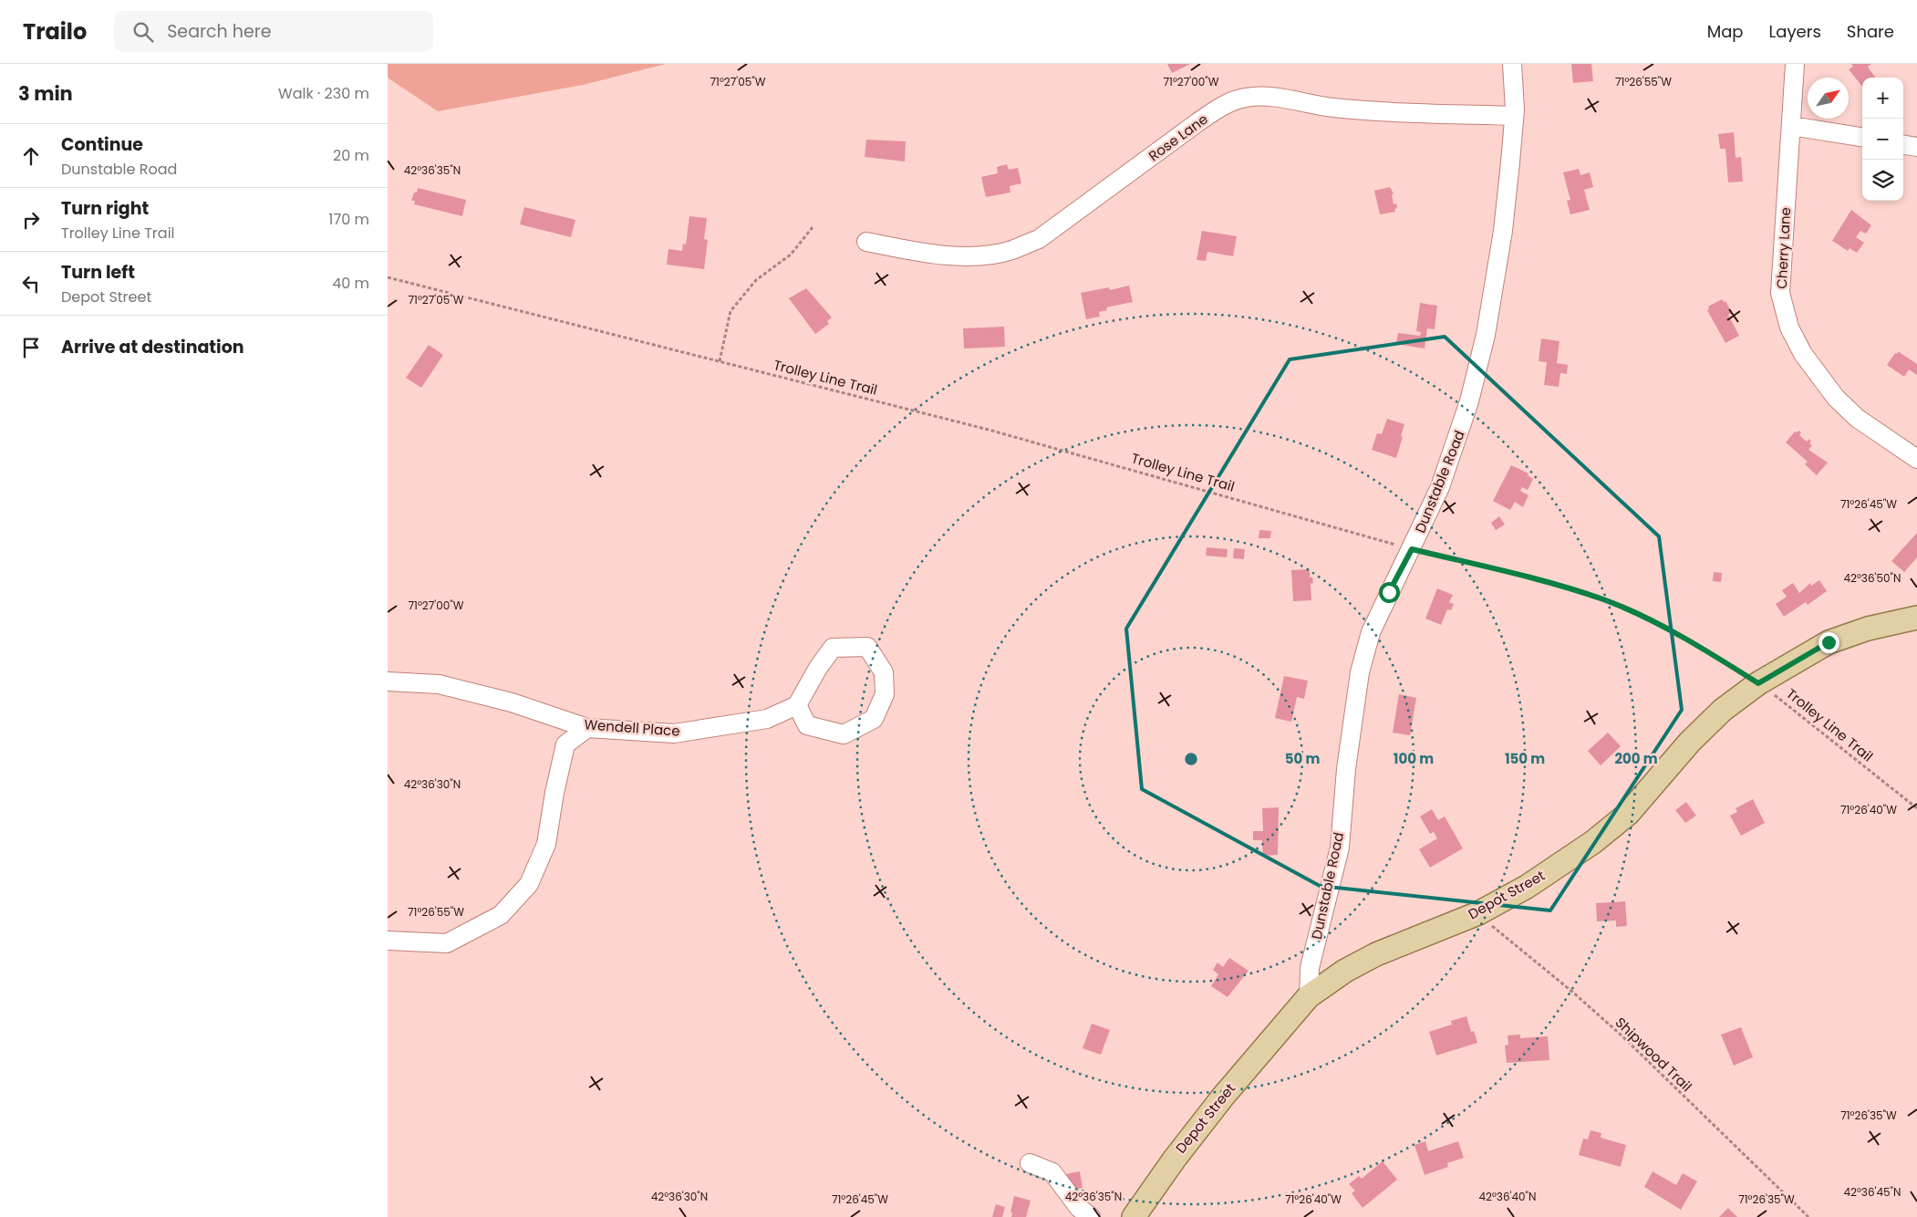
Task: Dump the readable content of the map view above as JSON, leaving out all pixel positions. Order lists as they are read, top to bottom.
{
  "streets": {
    "main road": ["Depot Street"],
    "street": [
      "Rose Lane",
      "Cherry Lane",
      "Dunstable Road",
      "Wendell Place"
    ],
    "path": ["Trolley Line Trail", "Shipwood Trail"]
  },
  "crossings": [
    ["Rose Lane", "Dunstable Road"],
    ["Trolley Line Trail", "Dunstable Road"],
    ["Trolley Line Trail", "Depot Street"],
    ["Dunstable Road", "Depot Street"],
    ["Depot Street", "Shipwood Trail"]
  ],
  "north": "top right",
  "page": {
    "header": "Trailo",
    "search": "Search here",
    "nav": ["Map", "Layers", "Share"],
    "heading": ["3 min", "Walk · 230 m"],
    "map_buttons": ["+", "−"],
    "list": [
      ["Continue", "Dunstable Road", "20 m"],
      ["Turn right", "Trolley Line Trail", "170 m"],
      ["Turn left", "Depot Street", "40 m"],
      "Arrive at destination"
    ]
  },
  "coordinates": [
    "71°27'05\"W",
    "71°26'55\"W",
    "71°27'00\"W",
    "42°36'35\"N",
    "71°26'45\"W",
    "42°36'50\"N",
    "42°36'30\"N",
    "71°26'40\"W",
    "71°26'35\"W",
    "42°36'45\"N",
    "42°36'40\"N"
  ],
  "rings": [
    "50 m",
    "100 m",
    "150 m",
    "200 m"
  ]
}
